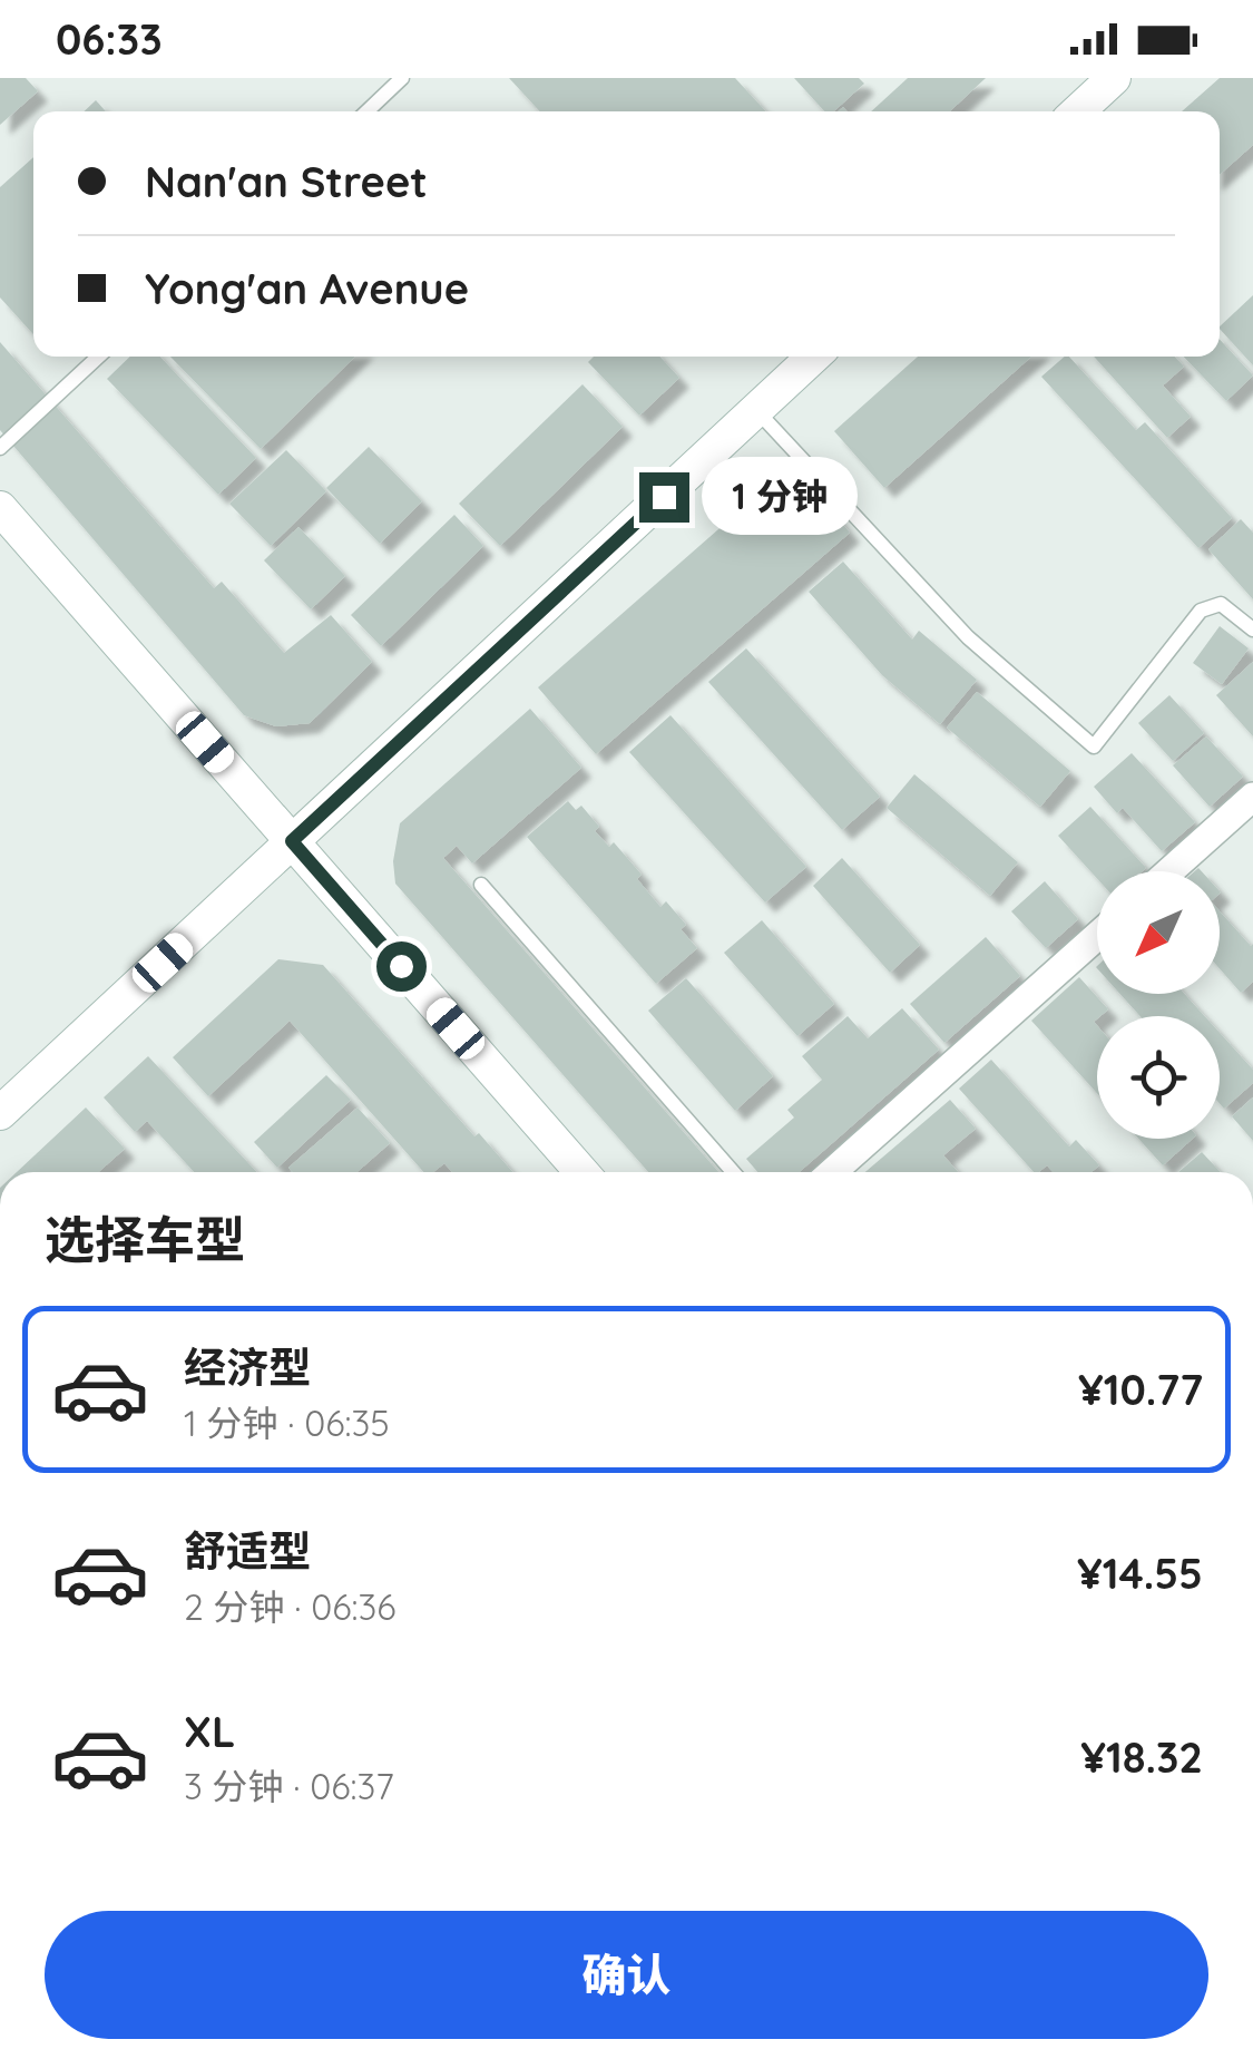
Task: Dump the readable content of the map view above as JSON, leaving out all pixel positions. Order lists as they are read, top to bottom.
{
  "north": "bottom left",
  "page": {
    "status": "06:33",
    "banner": ["Nan'an Street", "Yong'an Avenue"],
    "bubble": "1 分钟",
    "heading": "选择车型",
    "list": [
      {
        "name": "经济型",
        "note": "1 分钟 · 06:35",
        "value": "¥10.77"
      },
      {
        "name": "舒适型",
        "note": "2 分钟 · 06:36",
        "value": "¥14.55"
      },
      {
        "name": "XL",
        "note": "3 分钟 · 06:37",
        "value": "¥18.32"
      }
    ],
    "buttons": "确认"
  }
}
